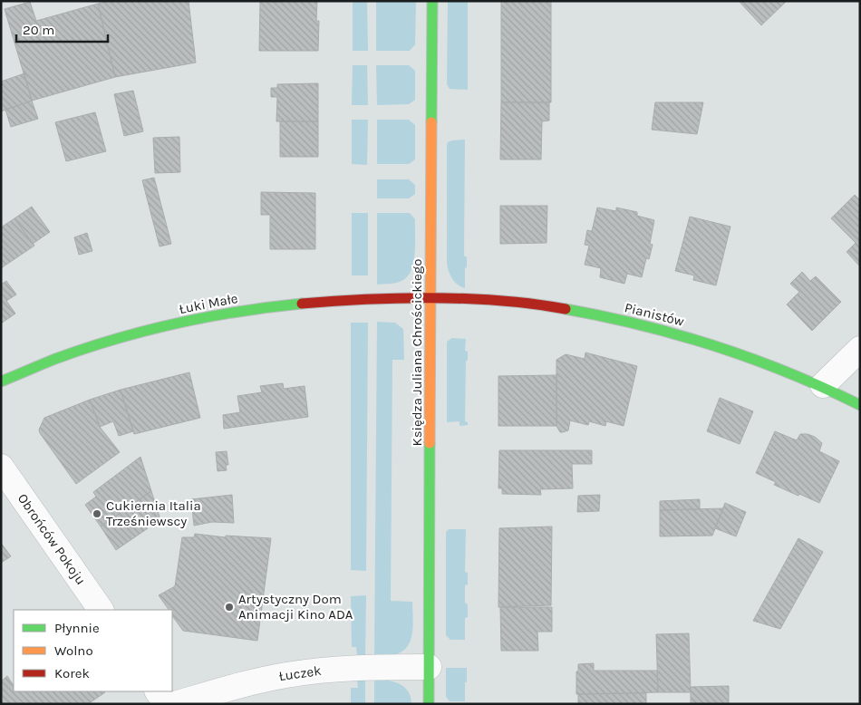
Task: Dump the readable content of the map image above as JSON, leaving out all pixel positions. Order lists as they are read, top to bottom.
{
  "streets": {
    "street": [
      "Łuki Małe",
      "Pianistów",
      "Księdza Juliana Chrościckiego",
      "Obrońców Pokoju",
      "Łuczek"
    ]
  },
  "crossings": [
    ["Łuki Małe", "Pianistów"],
    ["Łuki Małe", "Księdza Juliana Chrościckiego"],
    ["Pianistów", "Księdza Juliana Chrościckiego"],
    ["Księdza Juliana Chrościckiego", "Łuczek"]
  ],
  "places": ["Cukiernia Italia Trześniewscy", "Artystyczny Dom Animacji Kino ADA"],
  "legend": ["Płynnie", "Wolno", "Korek"],
  "scale_bar": "20 m"
}
